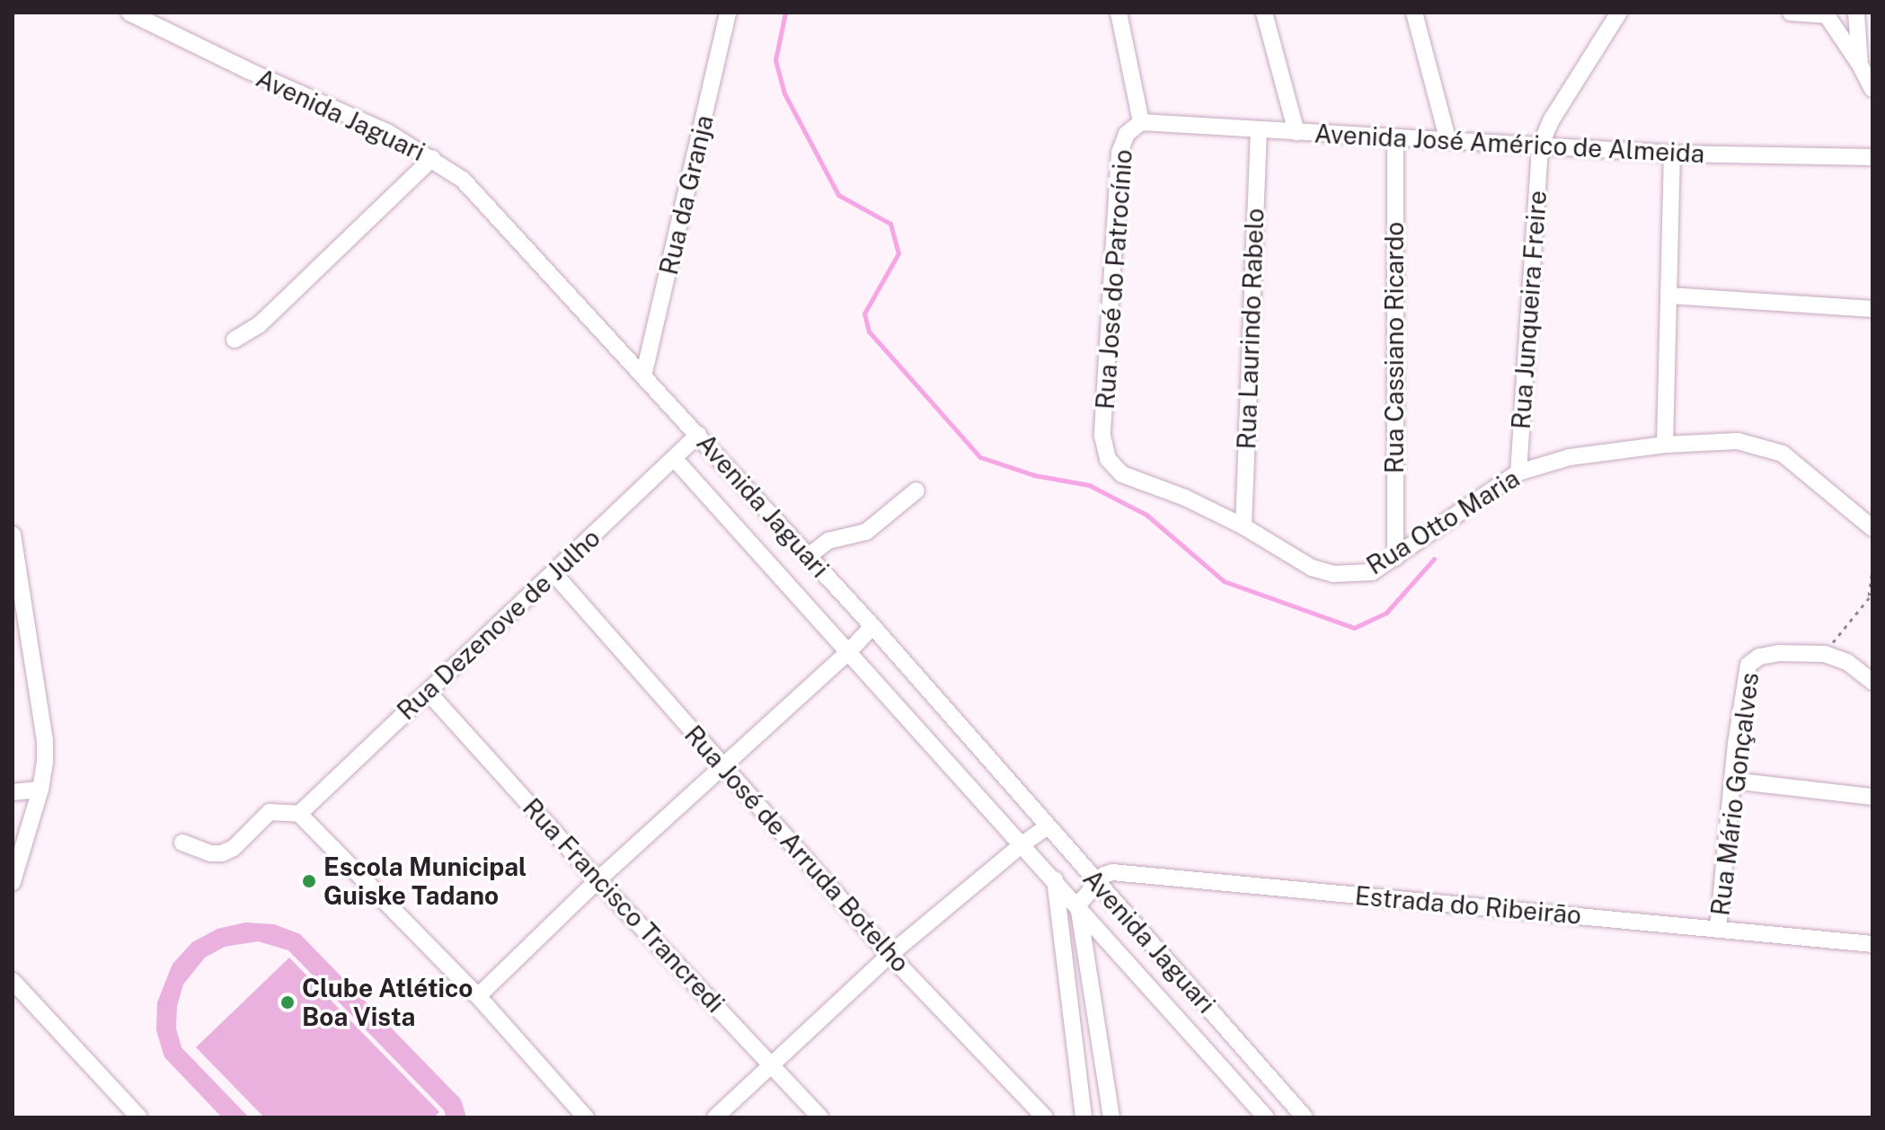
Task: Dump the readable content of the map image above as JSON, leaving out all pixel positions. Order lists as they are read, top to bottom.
{
  "streets": {
    "street": [
      "Avenida Jaguari",
      "Avenida José Américo de Almeida",
      "Rua da Granja",
      "Rua José do Patrocínio",
      "Rua Junqueira Freire",
      "Rua Laurindo Rabelo",
      "Rua Cassiano Ricardo",
      "Rua Otto Maria",
      "Rua Dezenove de Julho",
      "Rua Mário Gonçalves",
      "Rua José de Arruda Botelho",
      "Rua Francisco Trancredi",
      "Estrada do Ribeirão"
    ]
  },
  "crossings": [
    ["Avenida Jaguari", "Rua da Granja"],
    ["Avenida Jaguari", "Rua Dezenove de Julho"],
    ["Avenida Jaguari", "Estrada do Ribeirão"],
    ["Avenida José Américo de Almeida", "Rua José do Patrocínio"],
    ["Avenida José Américo de Almeida", "Rua Junqueira Freire"],
    ["Avenida José Américo de Almeida", "Rua Laurindo Rabelo"],
    ["Avenida José Américo de Almeida", "Rua Cassiano Ricardo"],
    ["Rua José do Patrocínio", "Rua Otto Maria"],
    ["Rua Junqueira Freire", "Rua Otto Maria"],
    ["Rua Laurindo Rabelo", "Rua Otto Maria"],
    ["Rua Cassiano Ricardo", "Rua Otto Maria"],
    ["Rua Dezenove de Julho", "Rua José de Arruda Botelho"],
    ["Rua Dezenove de Julho", "Rua Francisco Trancredi"],
    ["Rua Mário Gonçalves", "Estrada do Ribeirão"]
  ],
  "places": ["Escola Municipal Guiske Tadano", "Clube Atlético Boa Vista"]
}
